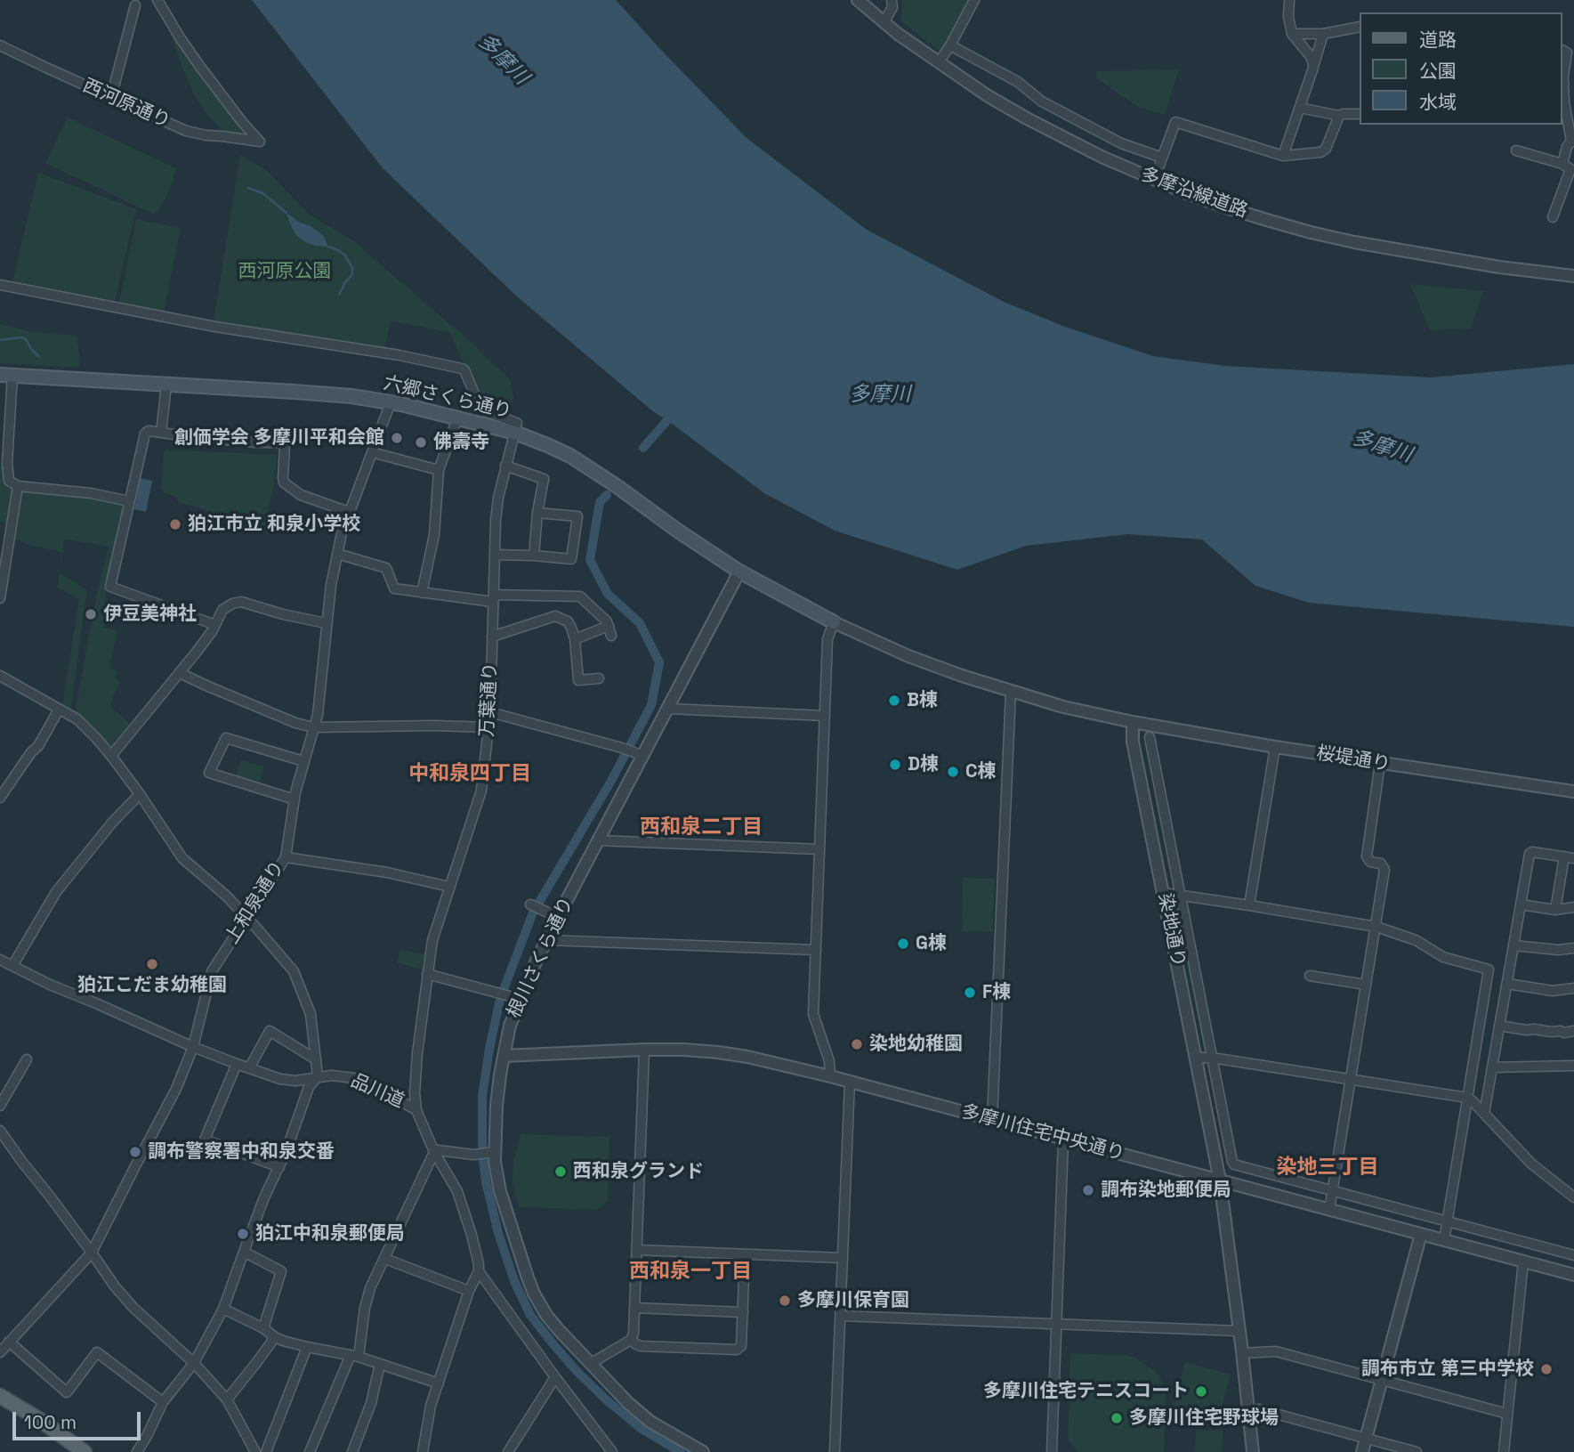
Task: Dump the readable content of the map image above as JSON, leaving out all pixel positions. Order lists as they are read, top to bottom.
{
  "streets": {
    "main road": ["六郷さくら通り"],
    "street": [
      "西河原通り",
      "多摩沿線道路",
      "万葉通り",
      "桜堤通り",
      "上和泉通り",
      "染地通り",
      "根川さくら通り",
      "品川道",
      "多摩川住宅中央通り"
    ]
  },
  "crossings": [
    ["六郷さくら通り", "万葉通り"],
    ["六郷さくら通り", "上和泉通り"],
    ["六郷さくら通り", "根川さくら通り"],
    ["万葉通り", "品川道"],
    ["桜堤通り", "染地通り"],
    ["上和泉通り", "品川道"],
    ["染地通り", "多摩川住宅中央通り"],
    ["根川さくら通り", "多摩川住宅中央通り"]
  ],
  "districts": [
    "中和泉四丁目",
    "西和泉二丁目",
    "染地三丁目",
    "西和泉一丁目"
  ],
  "water": ["多摩川"],
  "parks": ["西河原公園"],
  "places": [
    "創価学会 多摩川平和会館",
    "佛壽寺",
    "狛江市立 和泉小学校",
    "伊豆美神社",
    "B棟",
    "D棟",
    "C棟",
    "G棟",
    "狛江こだま幼稚園",
    "F棟",
    "染地幼稚園",
    "調布警察署中和泉交番",
    "西和泉グランド",
    "調布染地郵便局",
    "狛江中和泉郵便局",
    "多摩川保育園",
    "調布市立 第三中学校",
    "多摩川住宅テニスコート",
    "多摩川住宅野球場"
  ],
  "legend": ["道路", "公園", "水域"],
  "scale_bar": "100 m"
}
